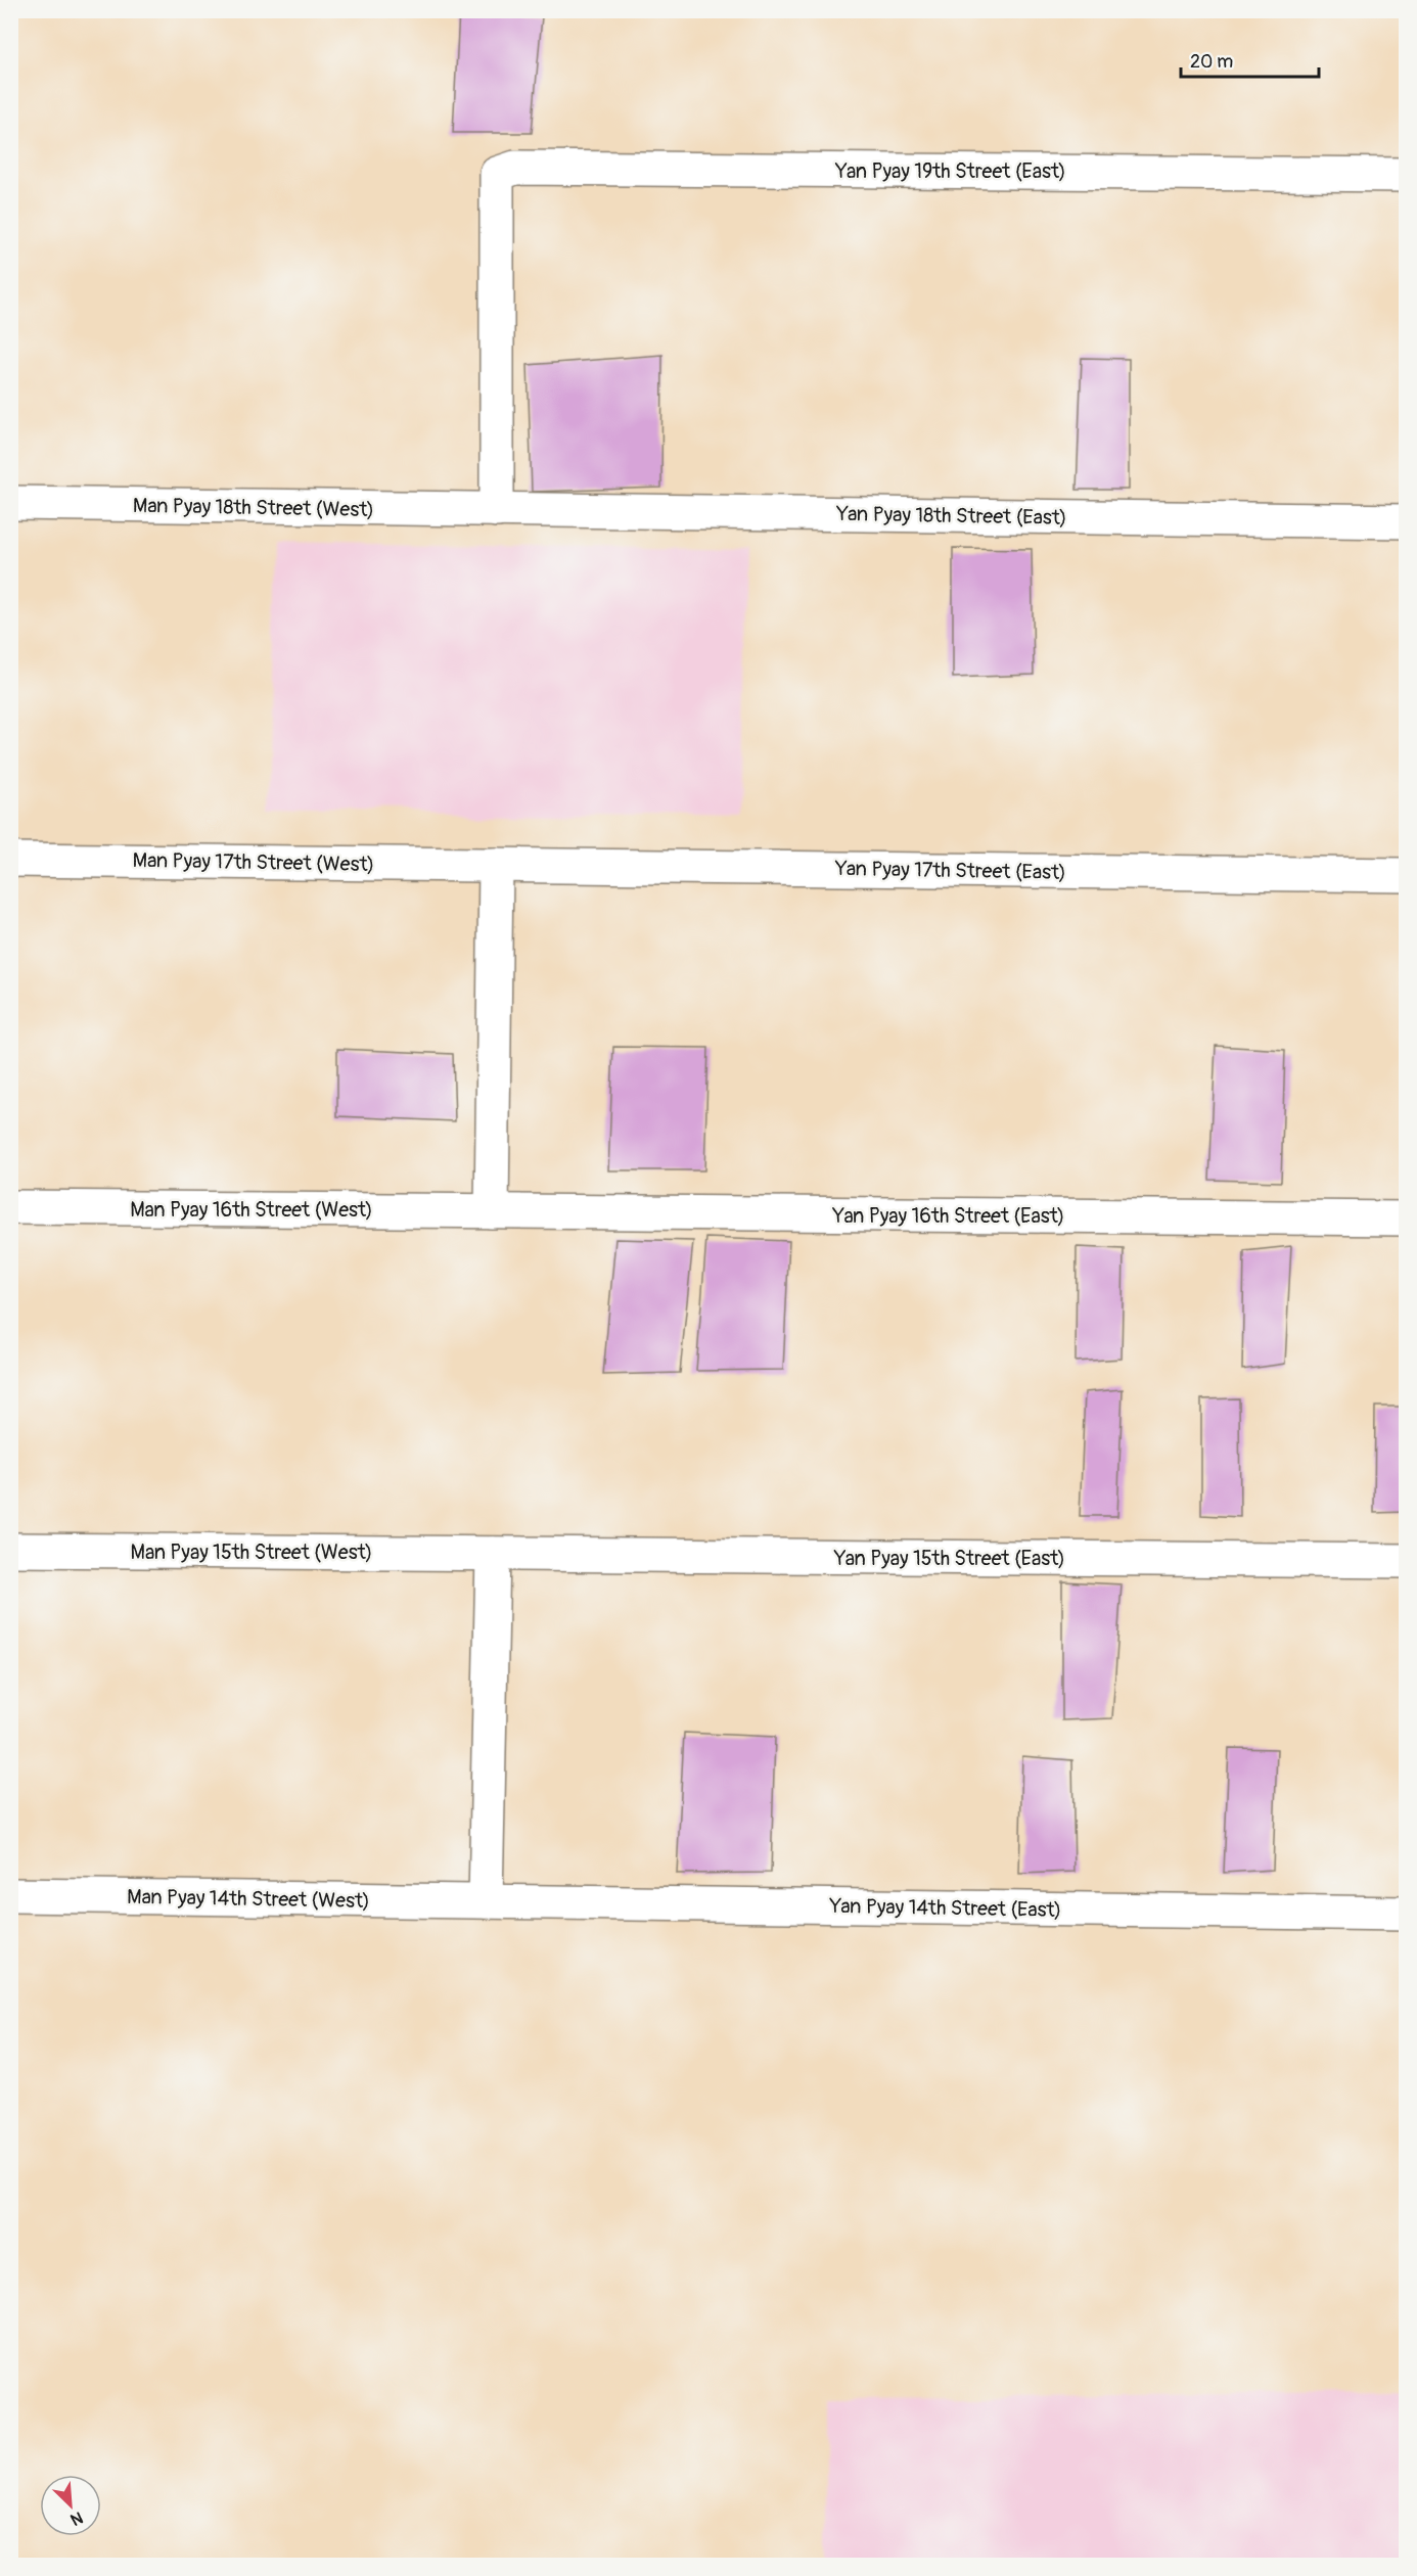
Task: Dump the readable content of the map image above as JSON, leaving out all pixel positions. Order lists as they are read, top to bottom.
{
  "streets": {
    "street": [
      "Yan Pyay 19th Street (East)",
      "Man Pyay 18th Street (West)",
      "Yan Pyay 18th Street (East)",
      "Man Pyay 17th Street (West)",
      "Yan Pyay 17th Street (East)",
      "Man Pyay 16th Street (West)",
      "Yan Pyay 16th Street (East)",
      "Man Pyay 15th Street (West)",
      "Yan Pyay 15th Street (East)",
      "Man Pyay 14th Street (West)",
      "Yan Pyay 14th Street (East)"
    ]
  },
  "crossings": [
    ["Yan Pyay 19th Street (East)", "Man Pyay 18th Street (West)"],
    ["Yan Pyay 19th Street (East)", "Yan Pyay 18th Street (East)"],
    ["Man Pyay 18th Street (West)", "Yan Pyay 18th Street (East)"],
    ["Man Pyay 17th Street (West)", "Yan Pyay 17th Street (East)"],
    ["Man Pyay 16th Street (West)", "Yan Pyay 16th Street (East)"],
    ["Man Pyay 15th Street (West)", "Yan Pyay 15th Street (East)"],
    ["Man Pyay 14th Street (West)", "Yan Pyay 14th Street (East)"]
  ],
  "scale_bar": "20 m",
  "north": "bottom right"
}
